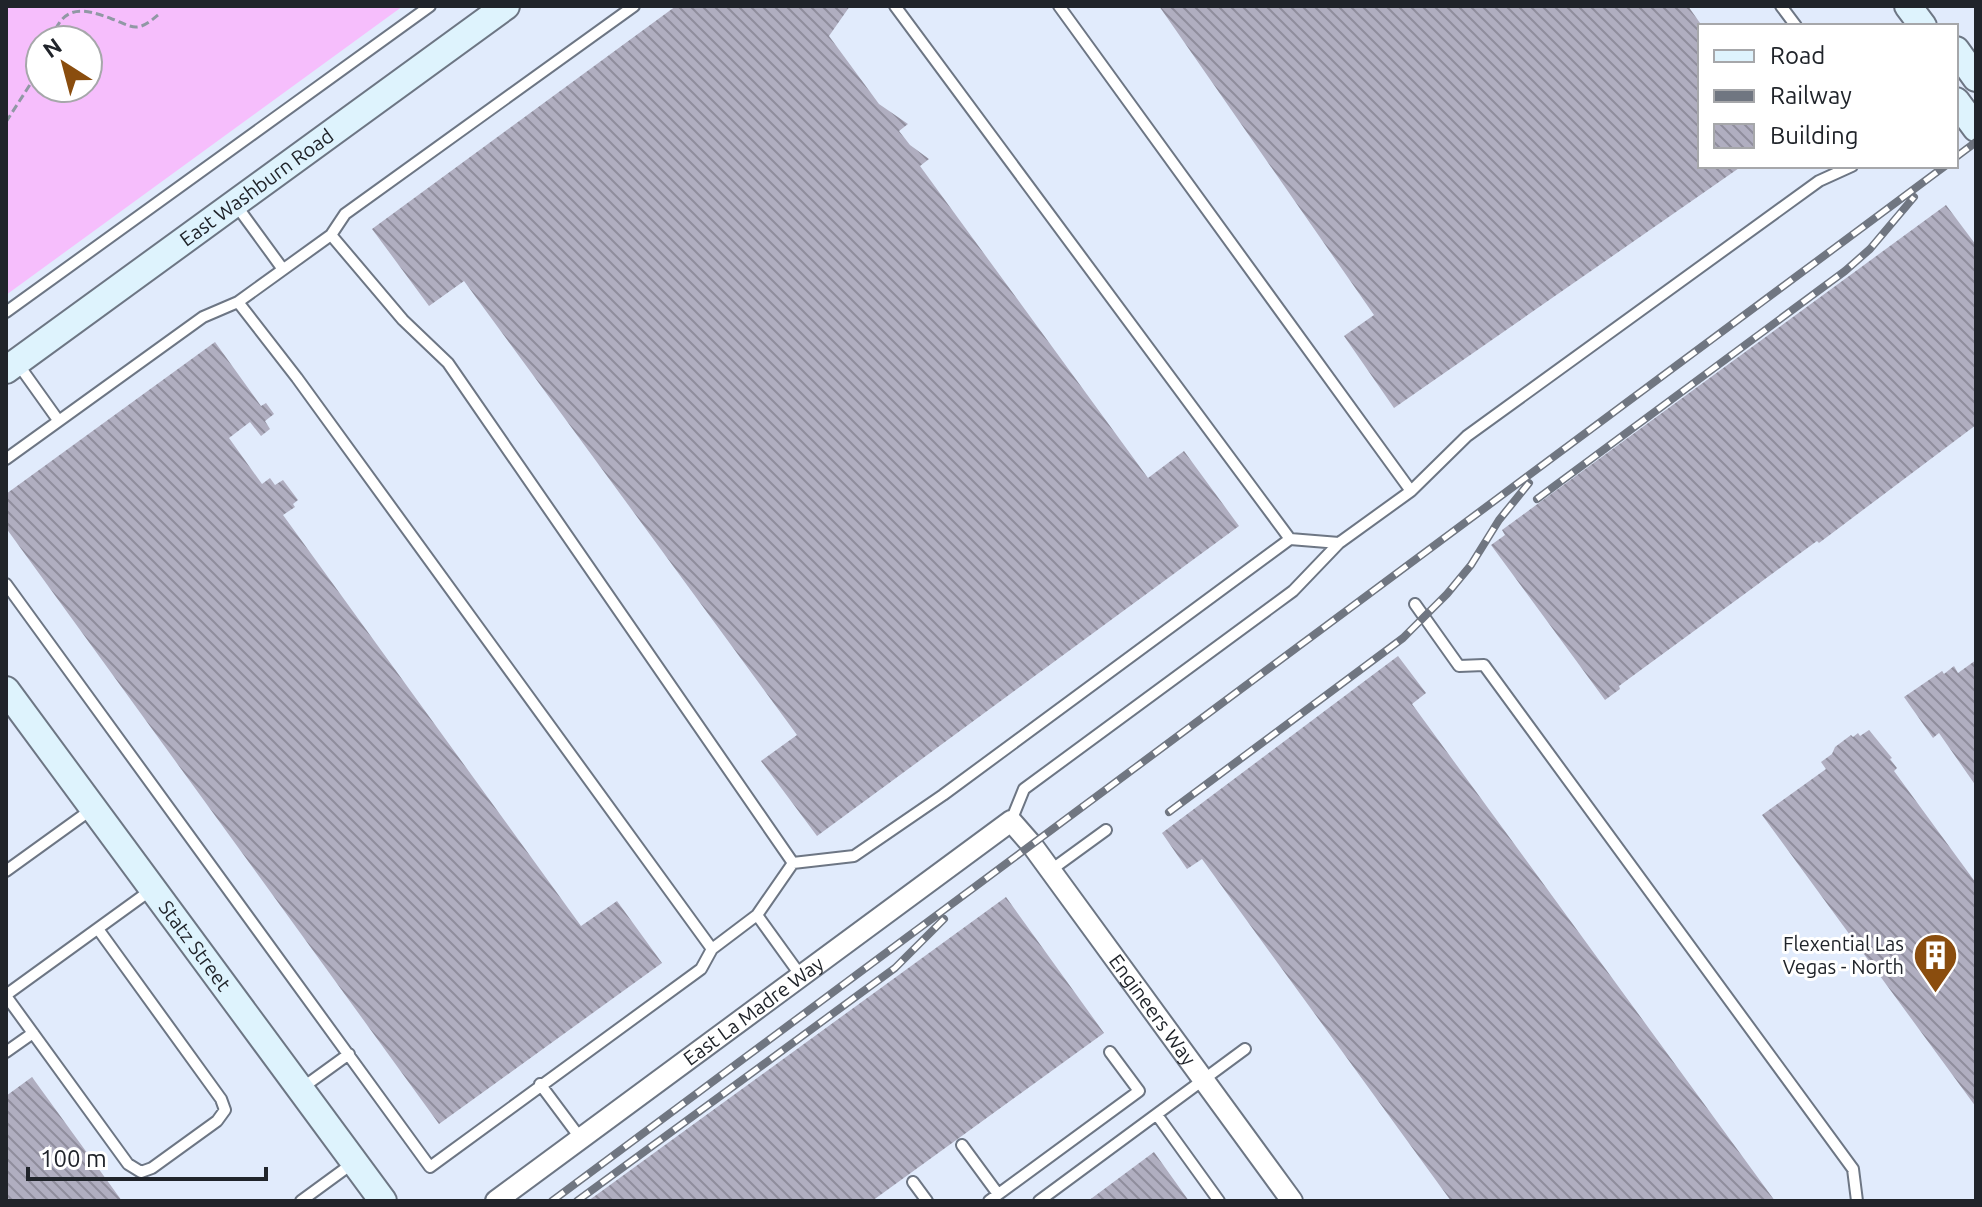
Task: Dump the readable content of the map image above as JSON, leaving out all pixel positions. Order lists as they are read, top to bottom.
{
  "streets": {
    "street": [
      "East Washburn Road",
      "Statz Street",
      "Engineers Way",
      "East La Madre Way"
    ]
  },
  "crossings": [
    ["Engineers Way", "East La Madre Way"]
  ],
  "places": {
    "building": ["Flexential Las Vegas - North"]
  },
  "legend": ["Road", "Railway", "Building"],
  "scale_bar": "100 m",
  "north": "top left"
}
